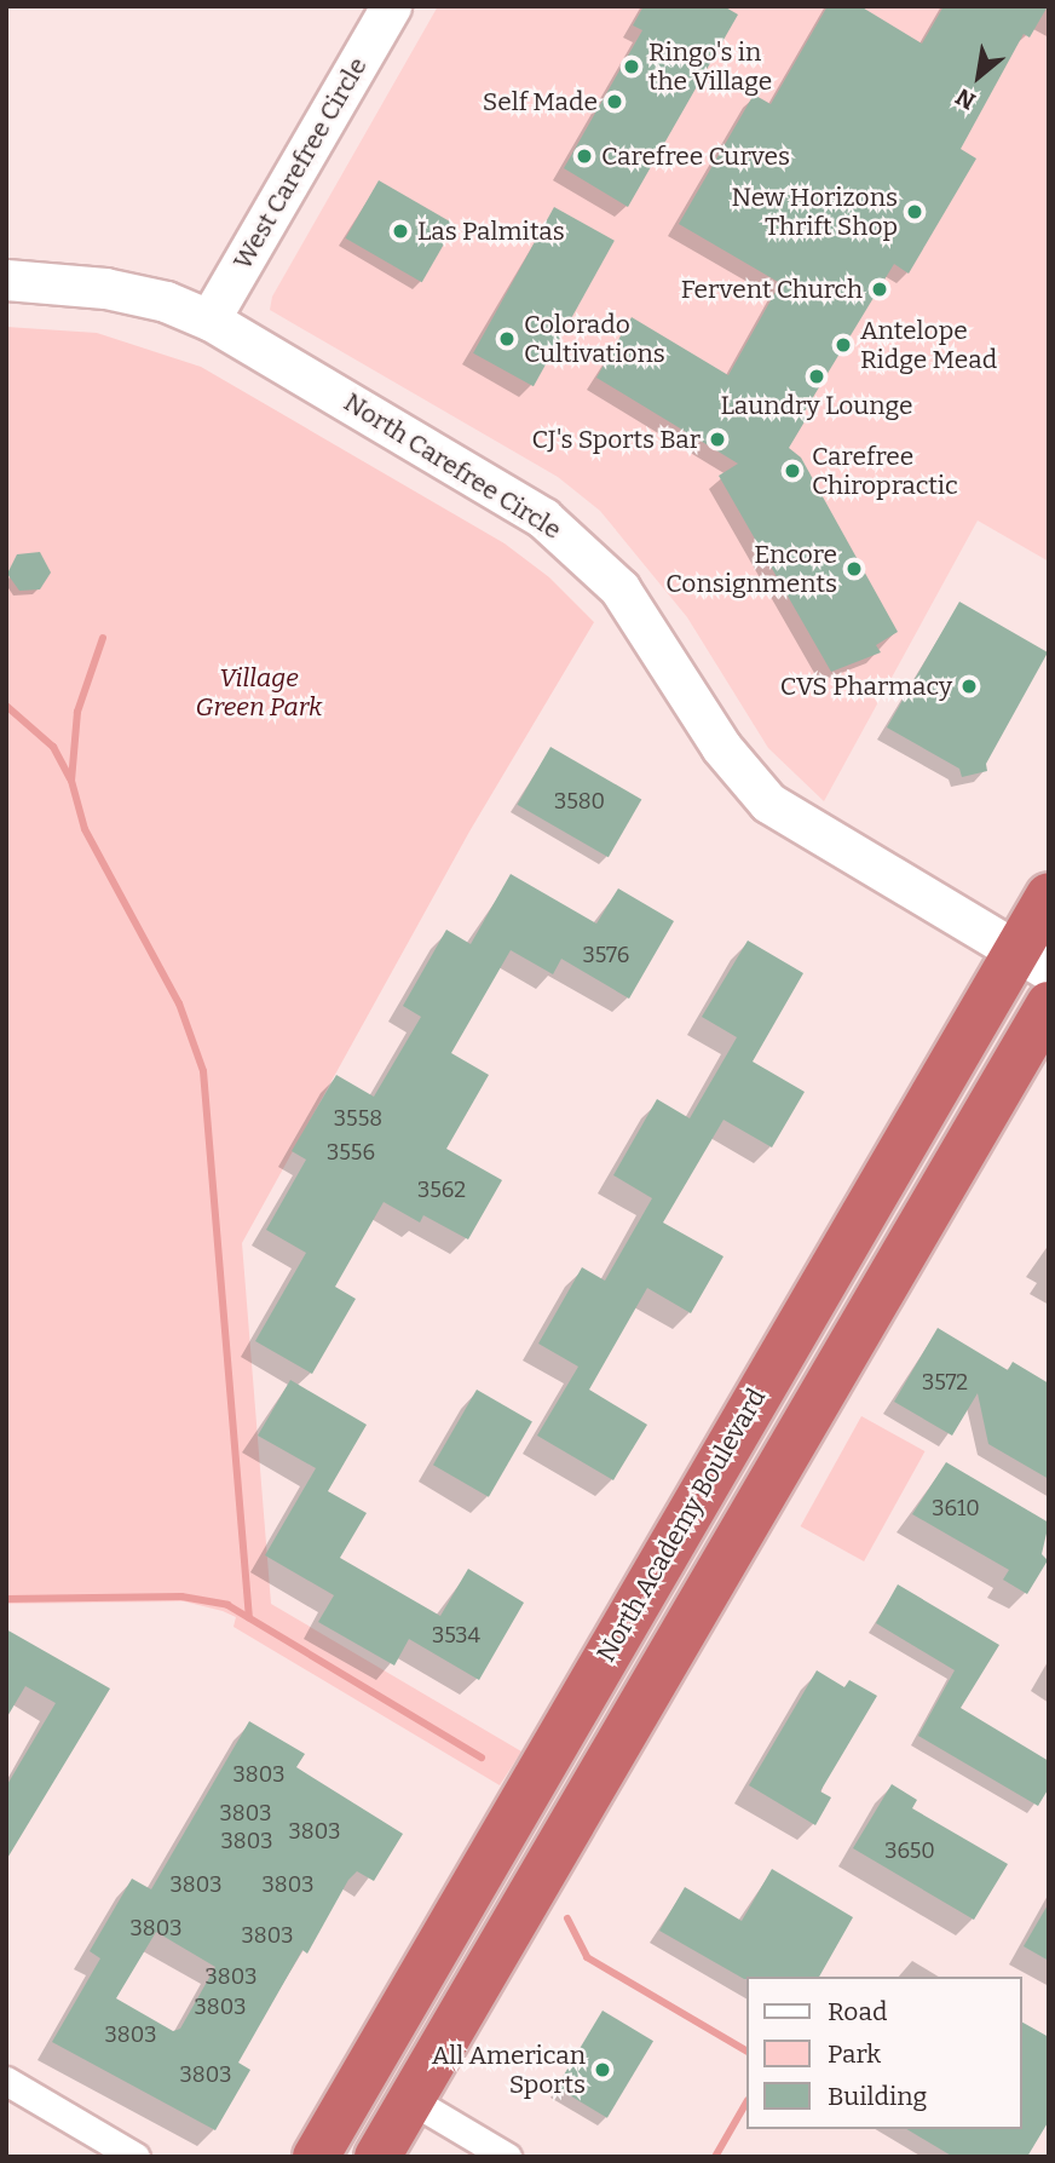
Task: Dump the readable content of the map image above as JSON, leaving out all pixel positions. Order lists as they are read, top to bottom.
{
  "streets": {
    "highway": ["North Academy Boulevard"],
    "main road": ["West Carefree Circle", "North Carefree Circle"]
  },
  "crossings": [
    ["West Carefree Circle", "North Carefree Circle"],
    ["North Carefree Circle", "North Academy Boulevard"]
  ],
  "parks": ["Village Green Park"],
  "places": [
    "Ringo's in the Village",
    "Self Made",
    "Carefree Curves",
    "New Horizons Thrift Shop",
    "Las Palmitas",
    "Fervent Church",
    "Colorado Cultivations",
    "Antelope Ridge Mead",
    "Laundry Lounge",
    "CJ's Sports Bar",
    "Carefree Chiropractic",
    "Encore Consignments",
    "CVS Pharmacy",
    "All American Sports"
  ],
  "house_numbers": [
    "3580",
    "3576",
    "3558",
    "3556",
    "3562",
    "3572",
    "3610",
    "3534",
    "3803",
    "3803",
    "3803",
    "3803",
    "3650",
    "3803",
    "3803",
    "3803",
    "3803",
    "3803",
    "3803",
    "3803",
    "3803"
  ],
  "legend": ["Road", "Park", "Building"],
  "north": "bottom left"
}
